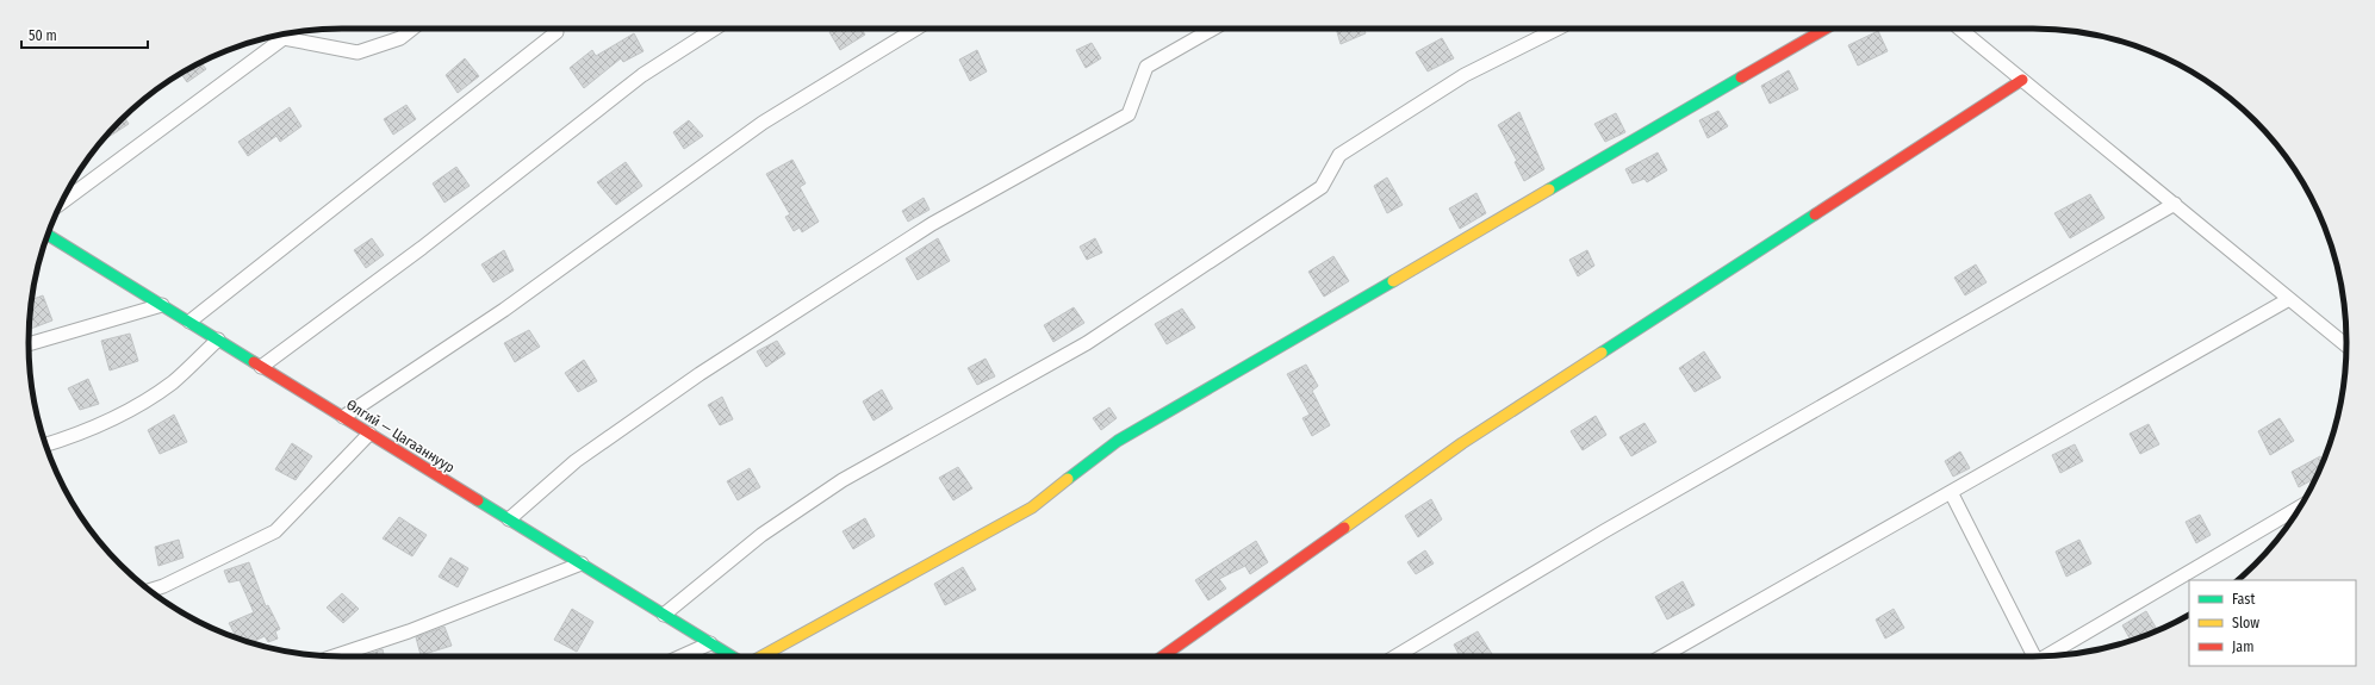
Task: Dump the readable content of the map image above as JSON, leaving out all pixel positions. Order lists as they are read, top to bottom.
{
  "streets": {
    "main road": ["Өлгий — Цагааннуур"]
  },
  "legend": ["Fast", "Slow", "Jam"],
  "scale_bar": "50 m"
}
